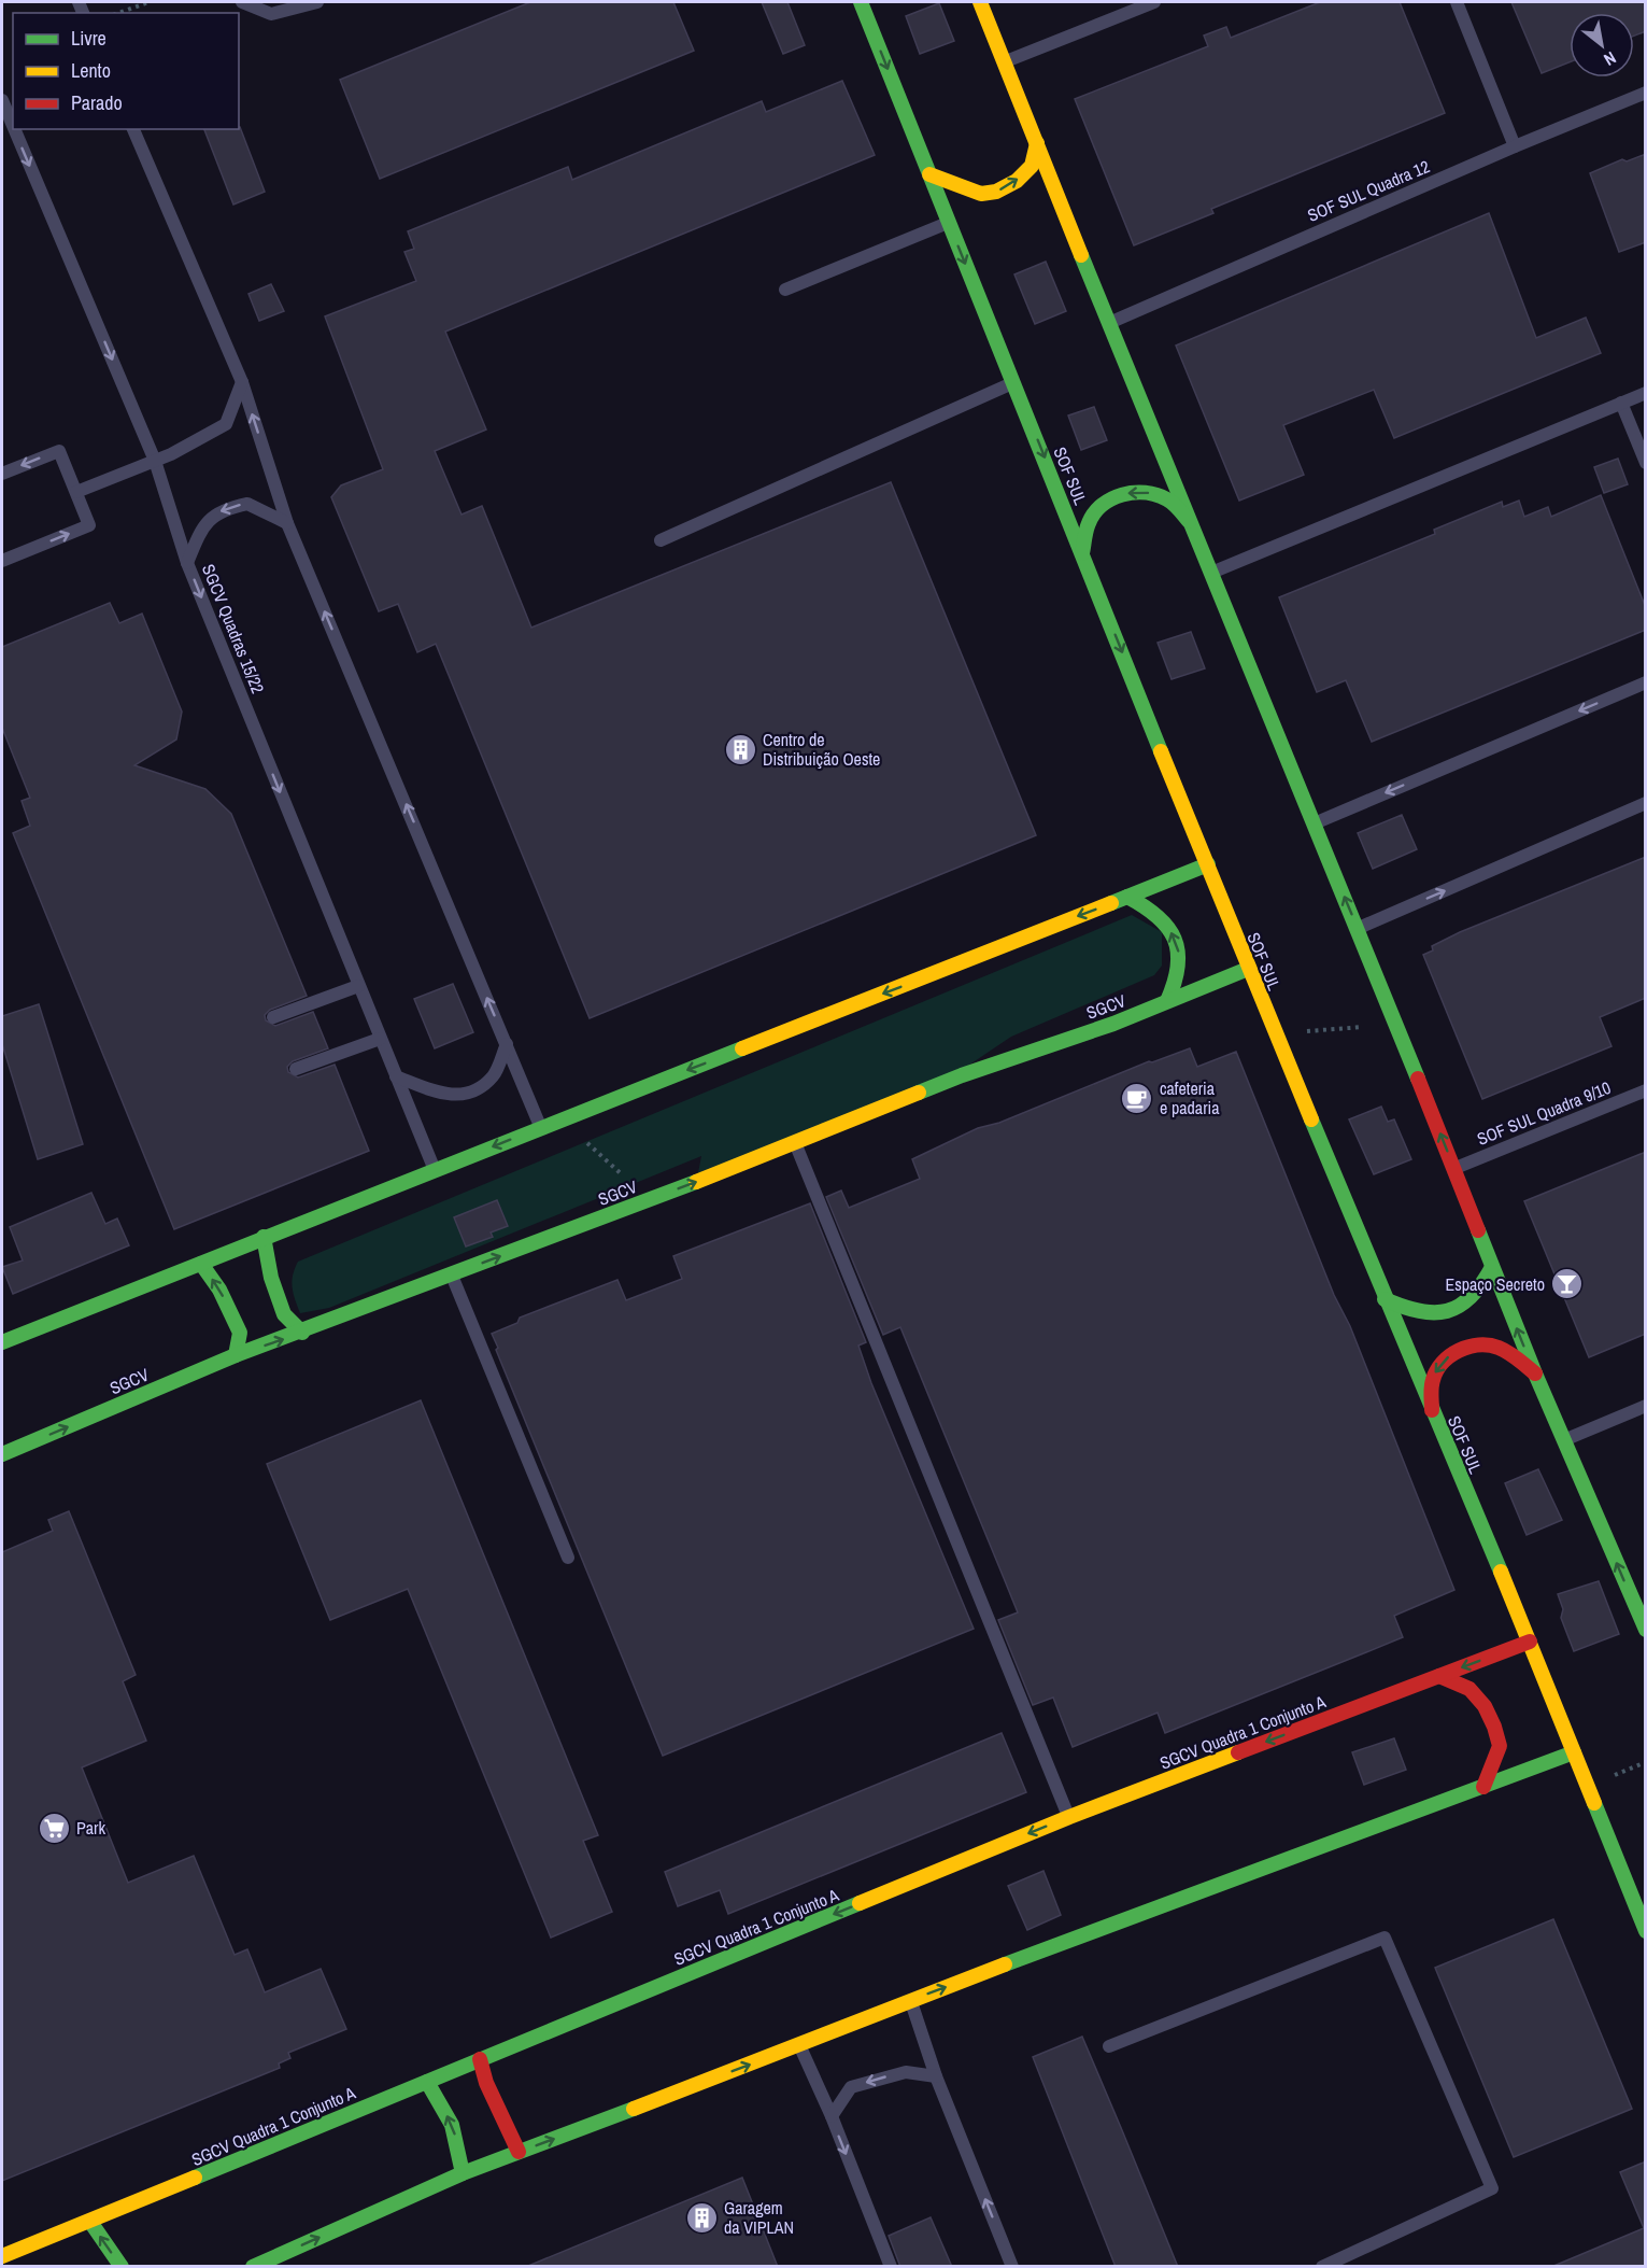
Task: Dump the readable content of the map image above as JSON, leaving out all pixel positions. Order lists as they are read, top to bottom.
{
  "streets": {
    "street": ["SOF SUL", "SGCV", "SGCV Quadra 1 Conjunto A"],
    "lane": ["SOF SUL Quadra 12", "SGCV Quadras 15/22", "SOF SUL Quadra 9/10"]
  },
  "crossings": [
    ["SOF SUL", "SGCV"],
    ["SOF SUL", "SGCV Quadra 1 Conjunto A"]
  ],
  "places": {
    "building": ["Centro de Distribuição Oeste", "Garagem da VIPLAN"],
    "cafe": ["cafeteria e padaria"],
    "bar": ["Espaço Secreto"],
    "supermarket": ["Park"]
  },
  "legend": ["Livre", "Lento", "Parado"],
  "north": "bottom right"
}
